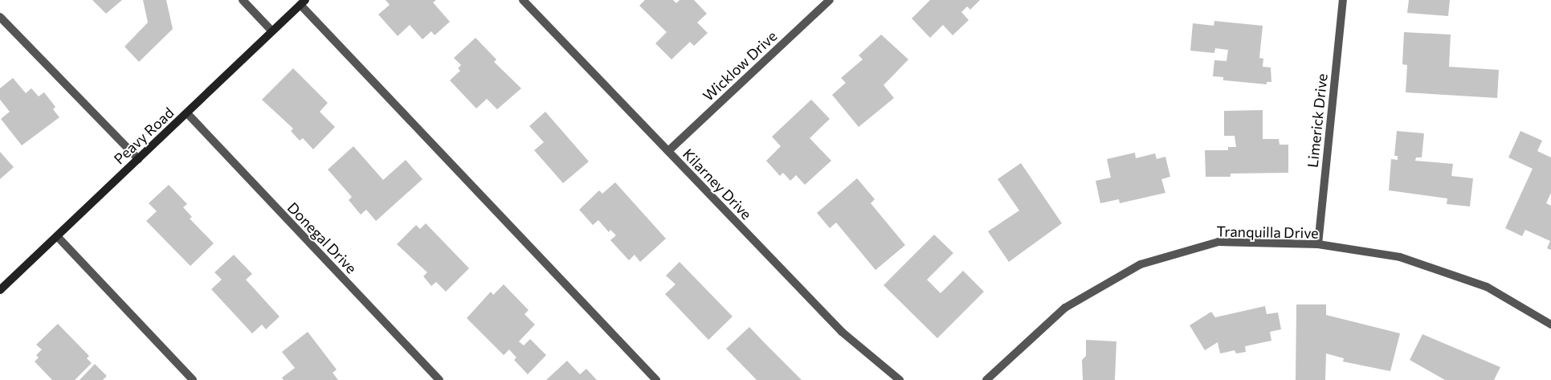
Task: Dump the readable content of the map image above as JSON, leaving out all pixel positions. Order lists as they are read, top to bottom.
{
  "streets": {
    "street": [
      "Wicklow Drive",
      "Limerick Drive",
      "Peavy Road",
      "Kilarney Drive",
      "Tranquilla Drive",
      "Donegal Drive"
    ]
  },
  "crossings": [
    ["Wicklow Drive", "Kilarney Drive"],
    ["Limerick Drive", "Tranquilla Drive"],
    ["Peavy Road", "Donegal Drive"]
  ]
}
